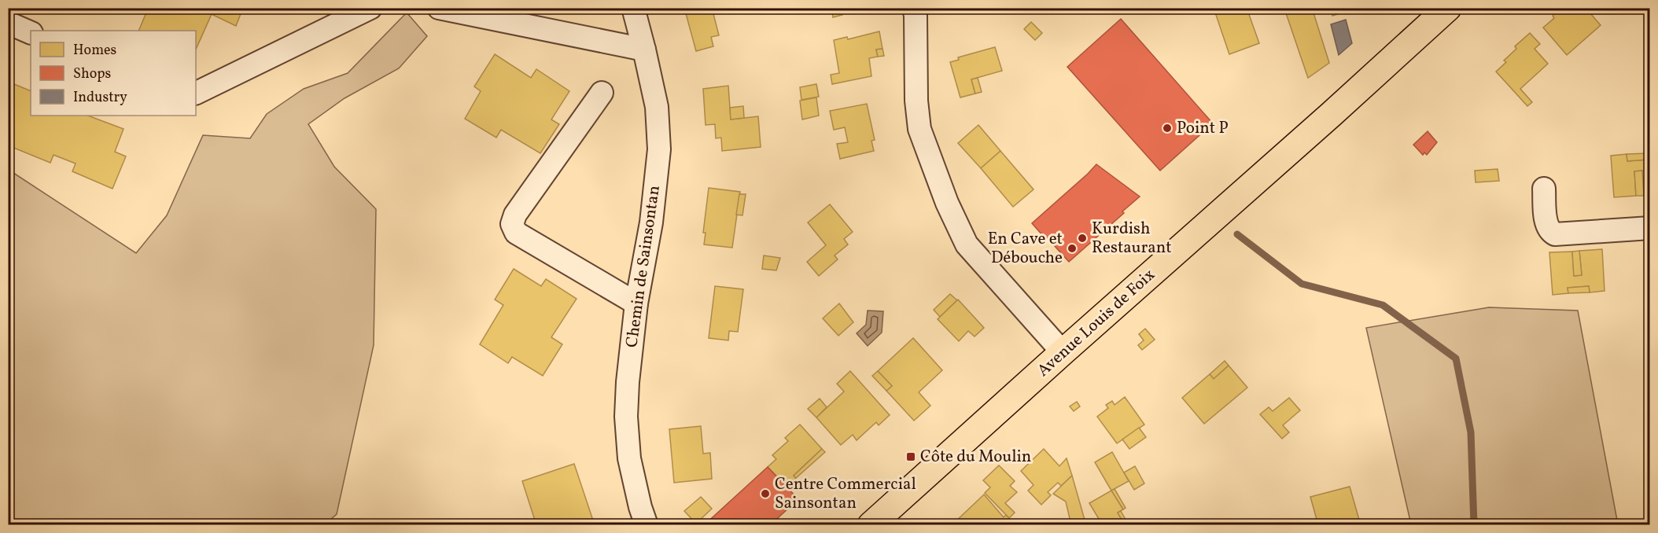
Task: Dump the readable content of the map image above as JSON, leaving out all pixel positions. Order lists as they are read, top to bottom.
{
  "streets": {
    "main road": ["Avenue Louis de Foix"],
    "street": ["Chemin de Sainsontan"]
  },
  "places": {
    "other": [
      "Point P",
      "Kurdish Restaurant",
      "En Cave et Débouche",
      "Centre Commercial Sainsontan"
    ],
    "transit": ["Côte du Moulin"]
  },
  "legend": ["Homes", "Shops", "Industry"]
}
